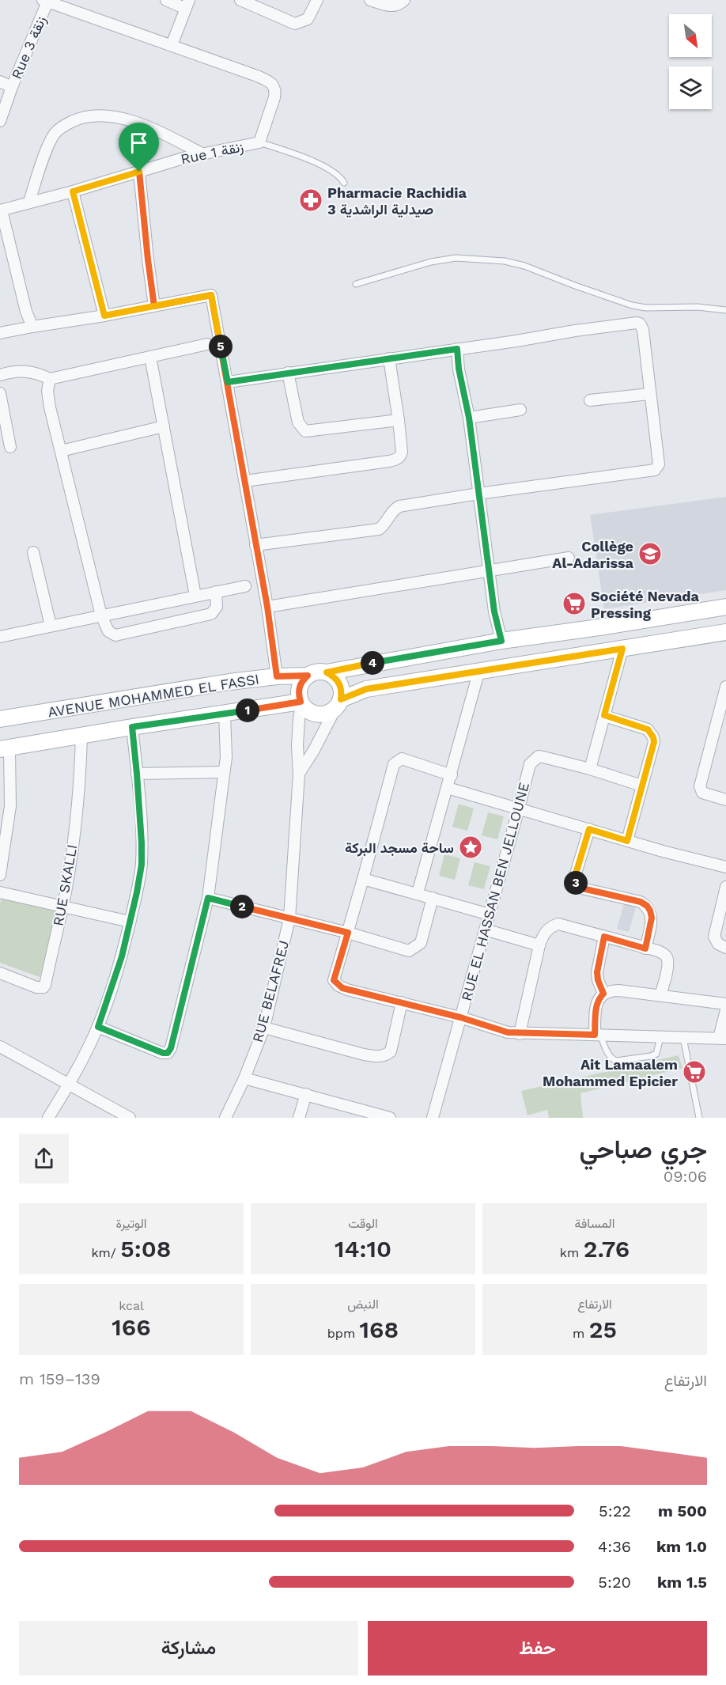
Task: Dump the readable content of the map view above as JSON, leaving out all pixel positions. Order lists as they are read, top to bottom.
{
  "streets": {
    "main road": ["AVENUE MOHAMMED EL FASSI"],
    "street": [
      "Rue 3 زنقة",
      "Rue 1 زنقة",
      "RUE SKALLI",
      "RUE EL HASSAN BEN JELLOUNE",
      "RUE BELAFREJ"
    ]
  },
  "crossings": [
    ["AVENUE MOHAMMED EL FASSI", "RUE SKALLI"],
    ["AVENUE MOHAMMED EL FASSI", "RUE BELAFREJ"]
  ],
  "places": {
    "pharmacy": ["Pharmacie Rachidia 3 صيدلية الراشدية"],
    "school or university": ["Collège Al-Adarissa"],
    "supermarket": ["Société Nevada Pressing", "Ait Lamaalem Mohammed Epicier"],
    "place": ["ساحة مسجد البركة"]
  },
  "north": "bottom right",
  "page": {
    "pins": [
      "5",
      "4",
      "1",
      "3",
      "2"
    ],
    "heading": ["جري صباحي", "09:06"],
    "stats": [
      ["المسافة", "2.76 km"],
      ["الوقت", "14:10"],
      ["الوتيرة", "5:08 /km"],
      ["الارتفاع", "25 m"],
      ["النبض", "168 bpm"],
      ["kcal", "166"]
    ],
    "chart": ["الارتفاع", "139–159 m"],
    "list": [
      {
        "name": "500 m",
        "note": "5:22"
      },
      {
        "name": "1.0 km",
        "note": "4:36"
      },
      {
        "name": "1.5 km",
        "note": "5:20"
      }
    ],
    "buttons": ["حفظ", "مشاركة"]
  }
}
